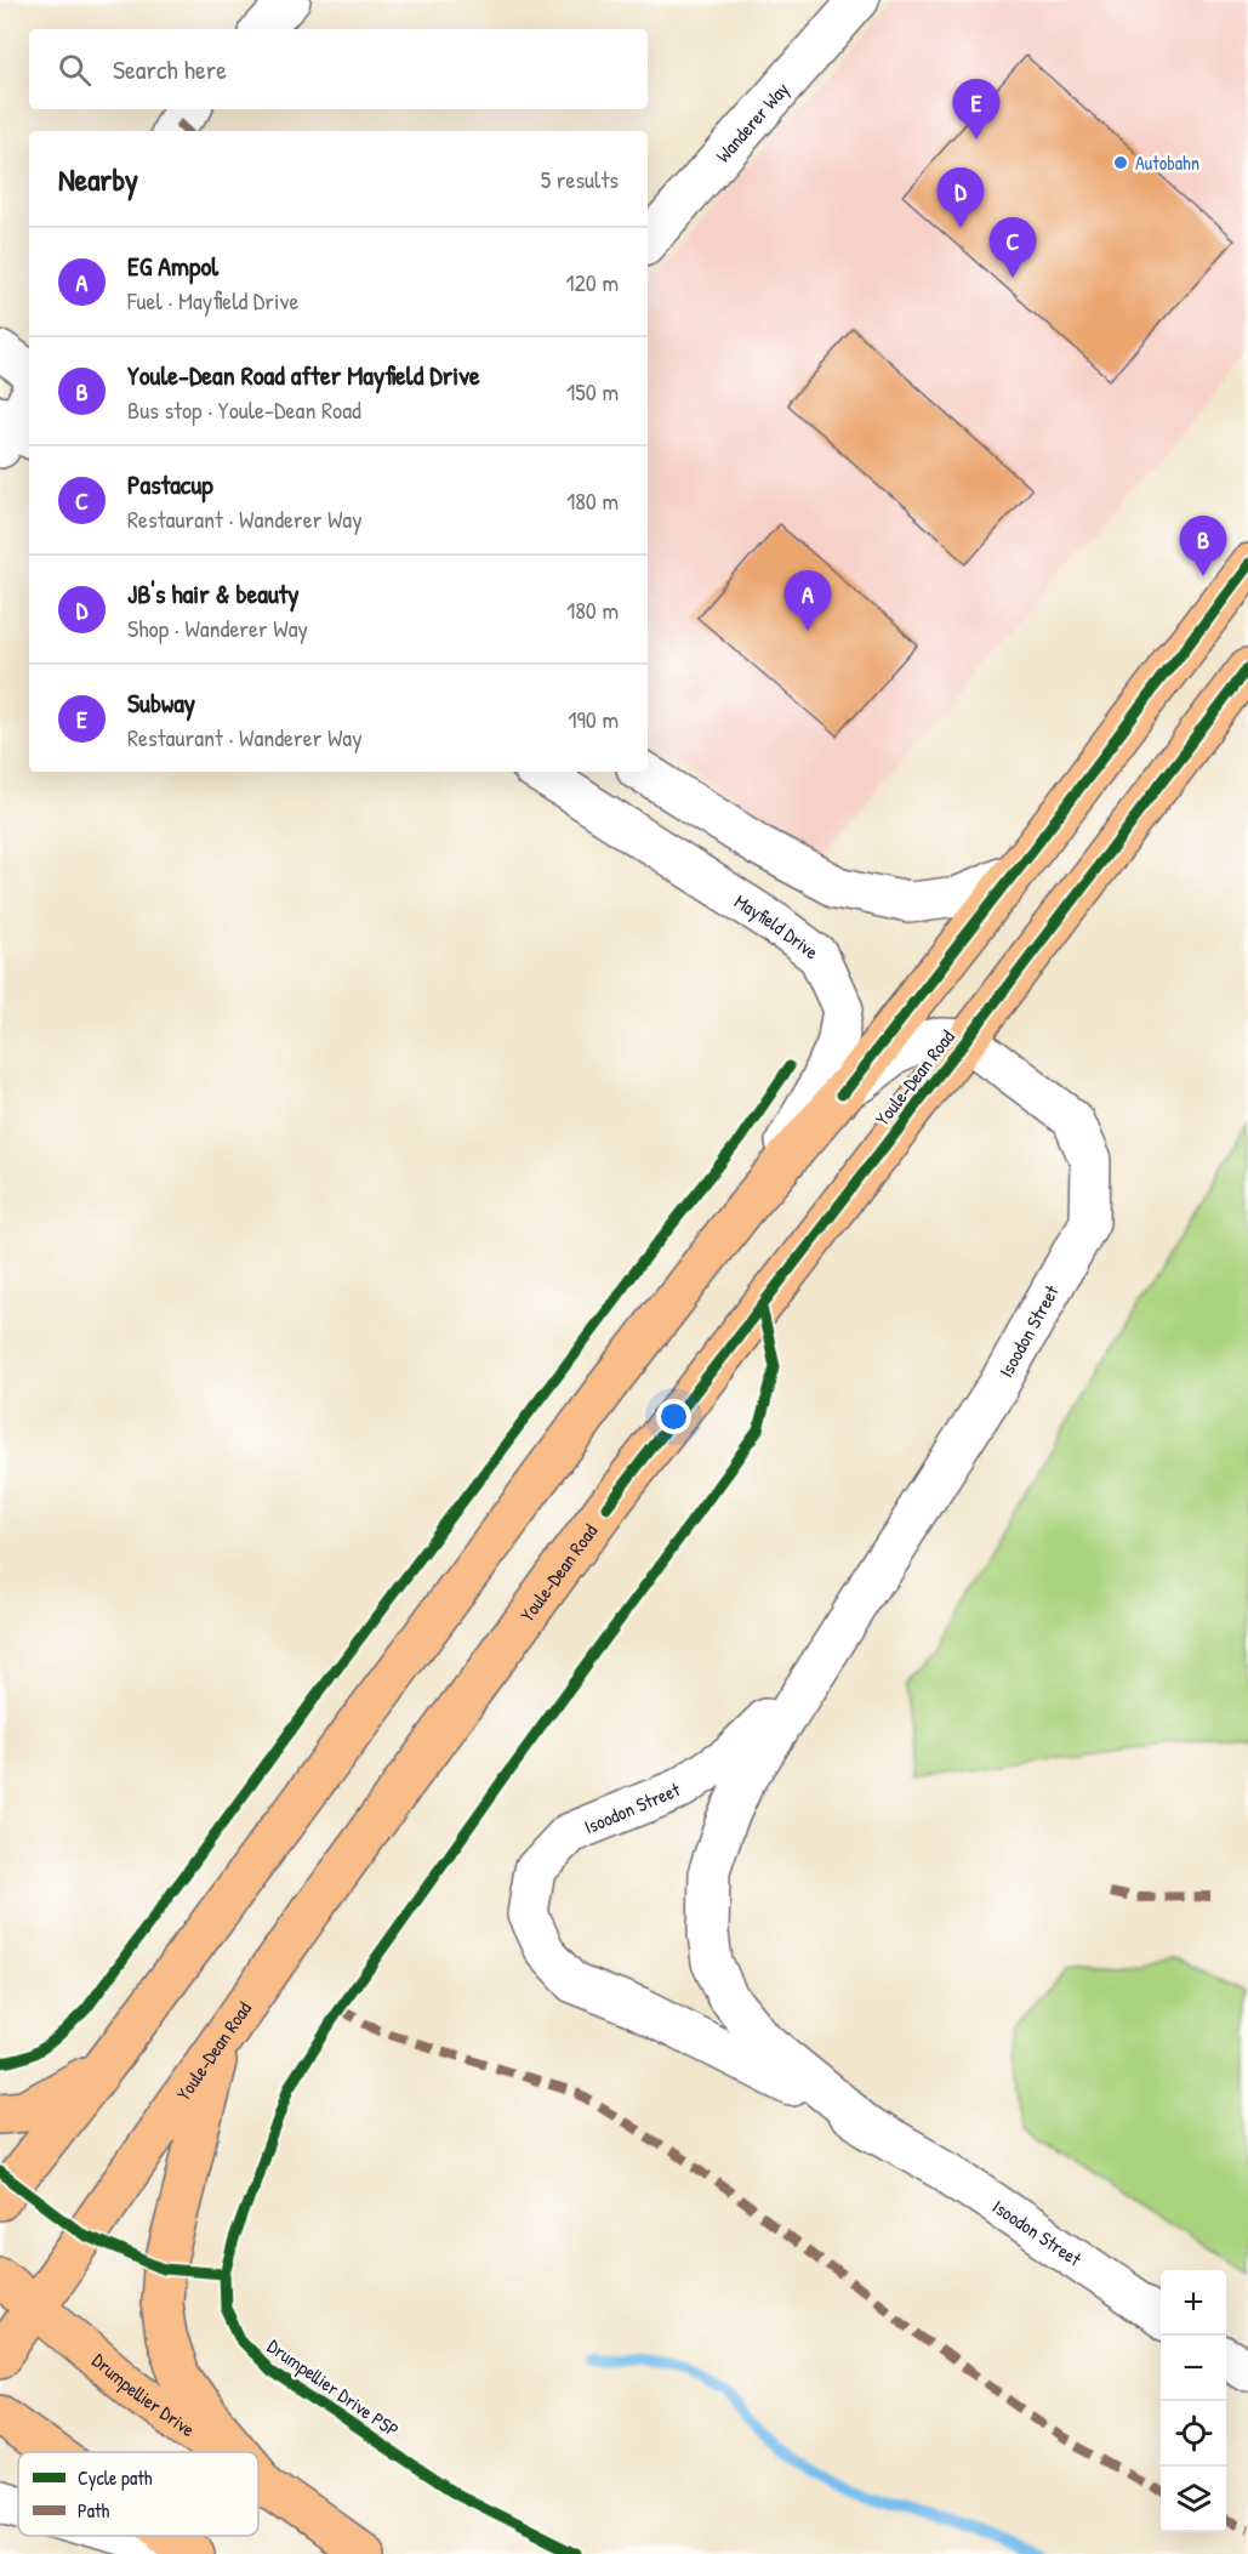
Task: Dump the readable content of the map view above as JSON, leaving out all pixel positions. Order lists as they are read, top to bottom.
{
  "streets": {
    "main road": ["Youle-Dean Road", "Drumpellier Drive"],
    "street": ["Wanderer Way", "Mayfield Drive", "Isoodon Street"],
    "cycle path": ["Drumpellier Drive PSP"]
  },
  "crossings": [
    ["Youle-Dean Road", "Isoodon Street"],
    ["Youle-Dean Road", "Drumpellier Drive"]
  ],
  "places": ["Autobahn"],
  "legend": ["Cycle path", "Path"],
  "page": {
    "search": "Search here",
    "pins": [
      "E",
      "D",
      "C",
      "B",
      "A"
    ],
    "heading": ["Nearby", "5 results"],
    "list": [
      {
        "mark": "A",
        "name": "EG Ampol",
        "note": "Fuel · Mayfield Drive",
        "value": "120 m"
      },
      {
        "mark": "B",
        "name": "Youle-Dean Road after Mayfield Drive",
        "note": "Bus stop · Youle-Dean Road",
        "value": "150 m"
      },
      {
        "mark": "C",
        "name": "Pastacup",
        "note": "Restaurant · Wanderer Way",
        "value": "180 m"
      },
      {
        "mark": "D",
        "name": "JB's hair & beauty",
        "note": "Shop · Wanderer Way",
        "value": "180 m"
      },
      {
        "mark": "E",
        "name": "Subway",
        "note": "Restaurant · Wanderer Way",
        "value": "190 m"
      }
    ],
    "map_buttons": ["+", "−"]
  }
}
